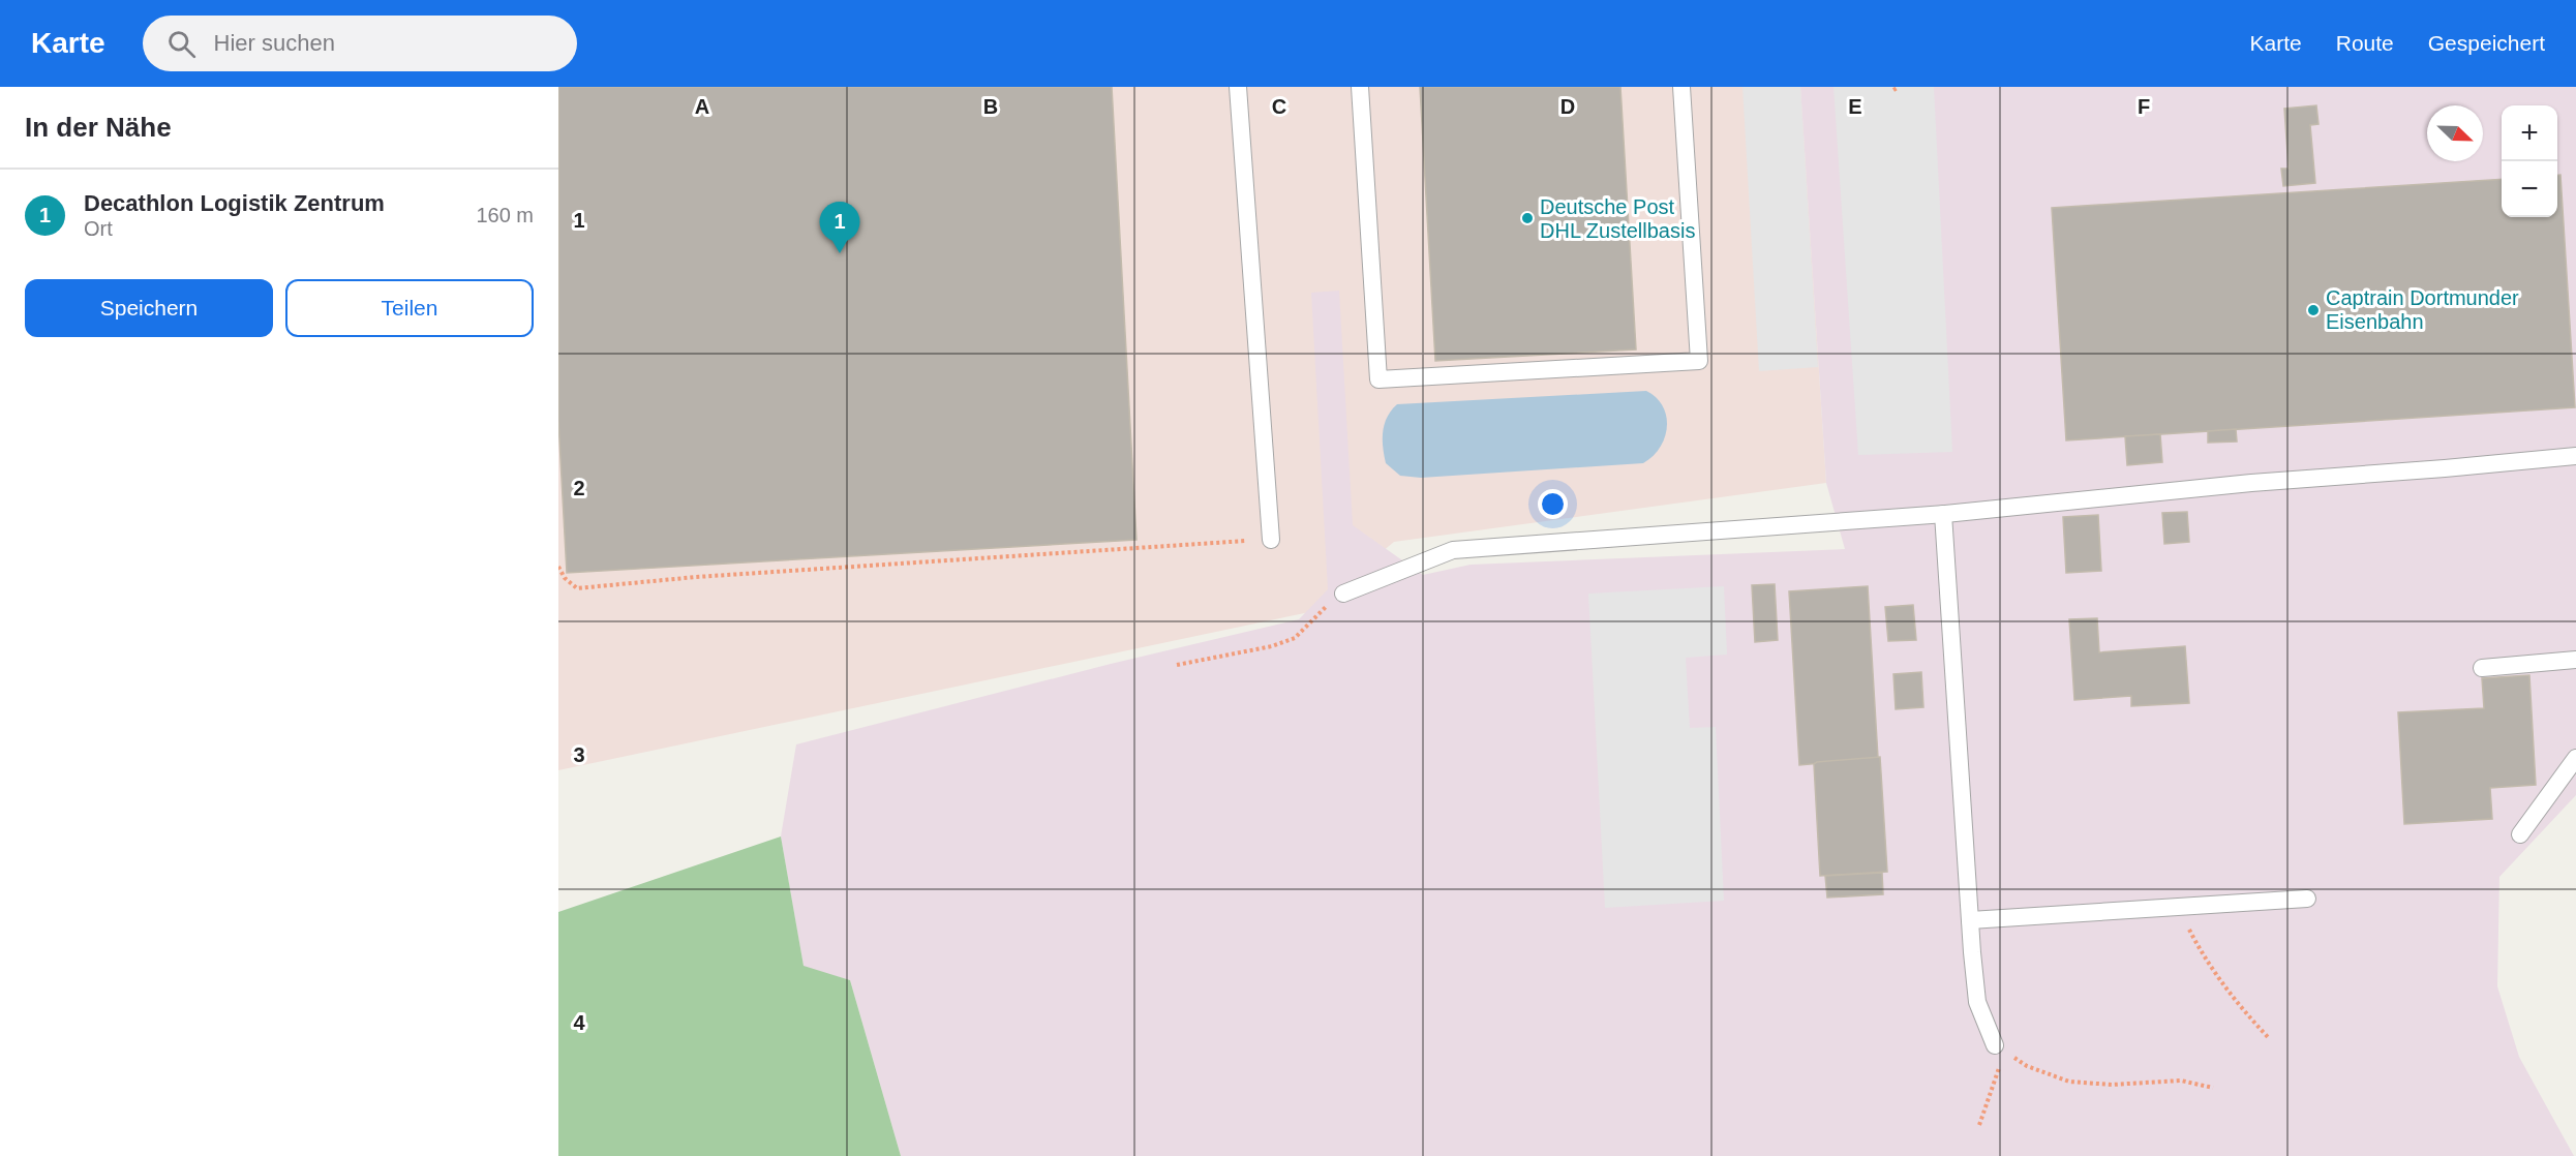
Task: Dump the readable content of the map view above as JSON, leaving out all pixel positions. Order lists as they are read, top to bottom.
{
  "places": ["Deutsche Post DHL Zustellbasis", "Captrain Dortmunder Eisenbahn"],
  "north": "bottom right",
  "page": {
    "header": "Karte",
    "search": "Hier suchen",
    "nav": ["Karte", "Route", "Gespeichert"],
    "heading": "In der Nähe",
    "map_buttons": ["+", "−"],
    "list": [
      {
        "mark": "1",
        "name": "Decathlon Logistik Zentrum",
        "note": "Ort",
        "value": "160 m"
      }
    ],
    "pins": "1",
    "buttons": ["Speichern", "Teilen"]
  },
  "grid": {
    "columns": [
      "A",
      "B",
      "C",
      "D",
      "E",
      "F"
    ],
    "rows": [
      "1",
      "2",
      "3",
      "4"
    ]
  }
}
